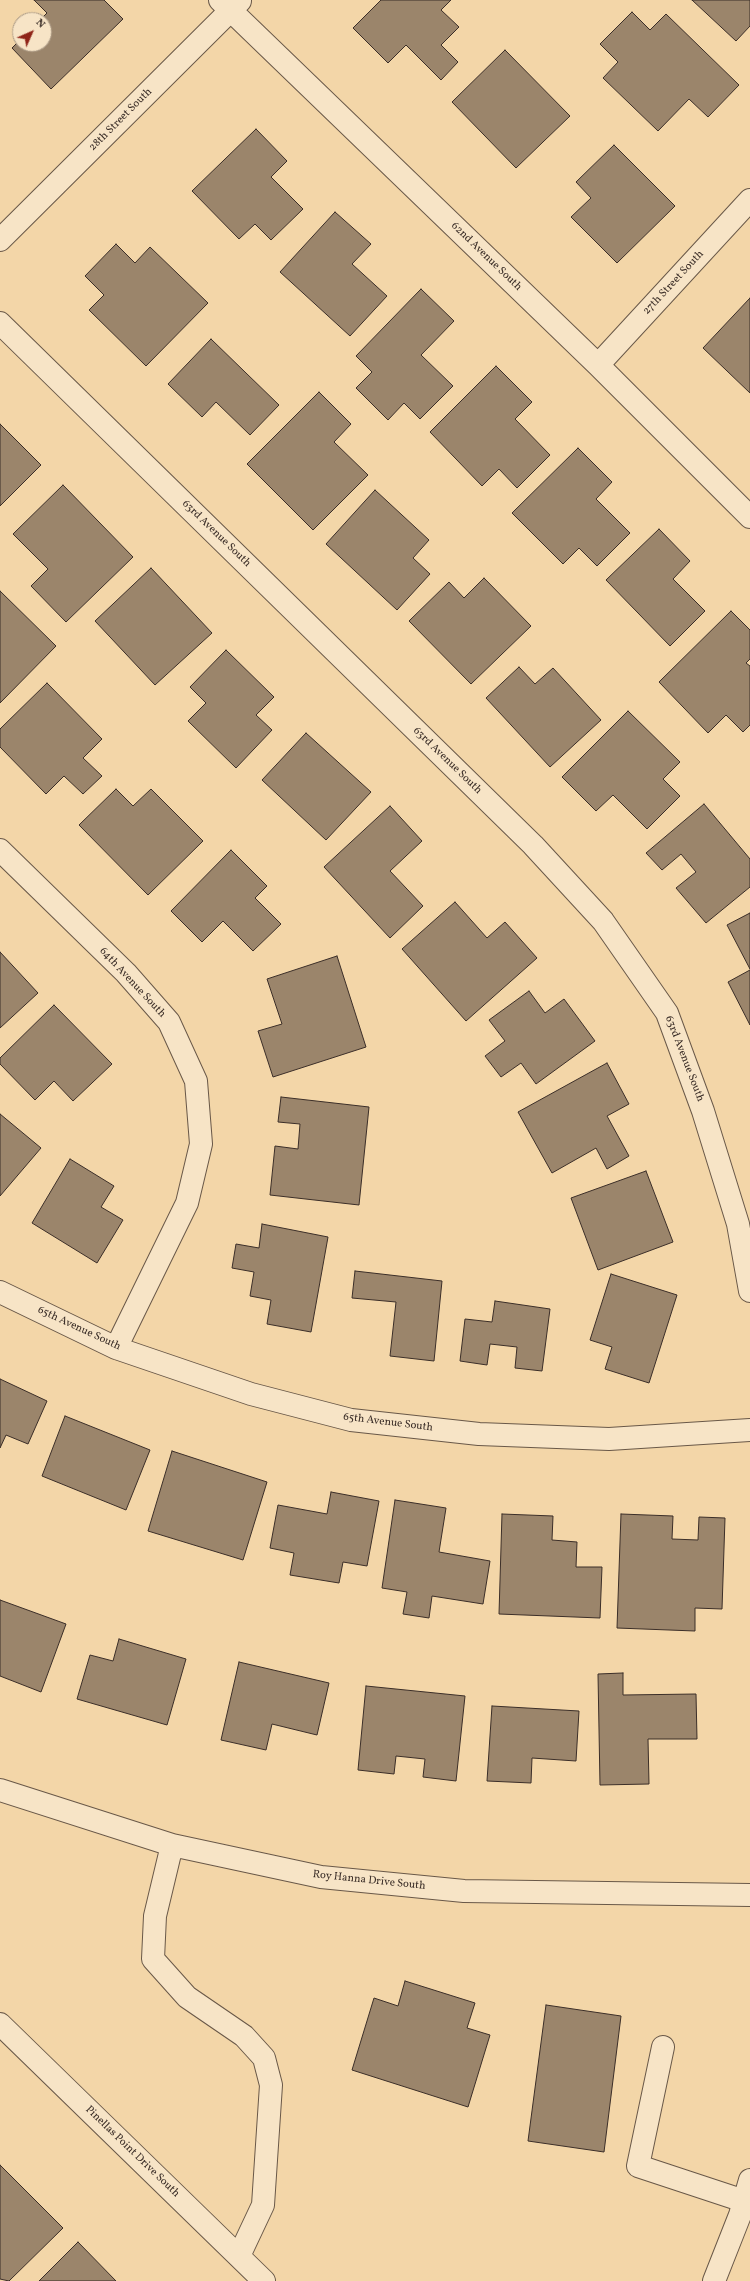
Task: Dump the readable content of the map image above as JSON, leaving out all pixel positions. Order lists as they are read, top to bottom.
{
  "streets": {
    "street": [
      "28th Street South",
      "62nd Avenue South",
      "27th Street South",
      "63rd Avenue South",
      "64th Avenue South",
      "65th Avenue South",
      "Roy Hanna Drive South",
      "Pinellas Point Drive South"
    ]
  },
  "crossings": [
    ["28th Street South", "62nd Avenue South"],
    ["62nd Avenue South", "27th Street South"],
    ["64th Avenue South", "65th Avenue South"]
  ],
  "north": "top right"
}
